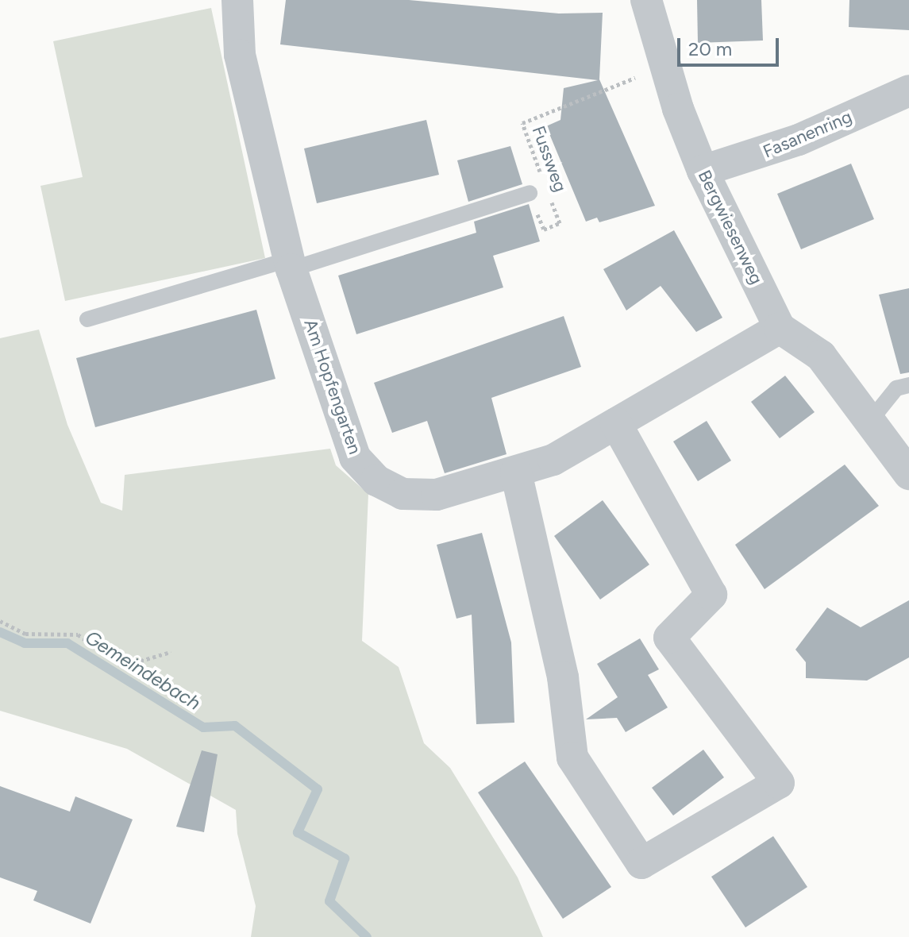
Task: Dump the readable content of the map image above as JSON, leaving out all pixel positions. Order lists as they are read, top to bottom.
{
  "streets": {
    "street": ["Fasanenring", "Bergwiesenweg", "Am Hopfengarten"],
    "path": ["Fussweg"]
  },
  "crossings": [
    ["Fasanenring", "Bergwiesenweg"],
    ["Fussweg", "Bergwiesenweg"],
    ["Bergwiesenweg", "Am Hopfengarten"]
  ],
  "water": ["Gemeindebach"],
  "scale_bar": "20 m"
}
